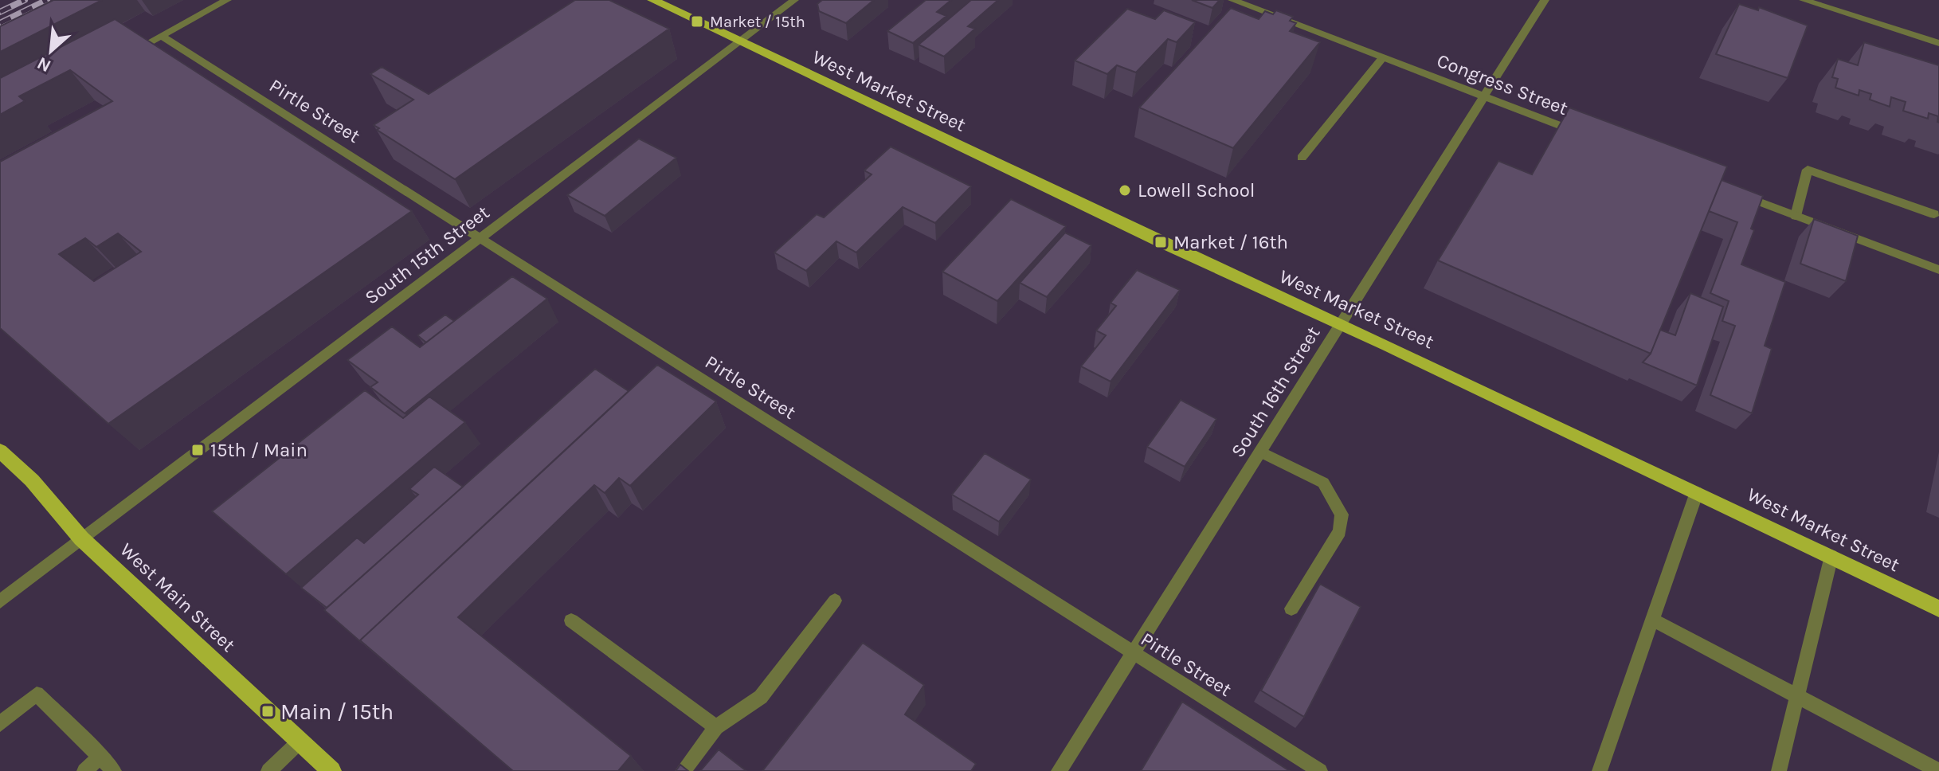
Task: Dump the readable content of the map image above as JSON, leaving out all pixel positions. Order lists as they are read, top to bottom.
{
  "streets": {
    "main road": ["West Market Street", "West Main Street"],
    "street": [
      "Congress Street",
      "Pirtle Street",
      "South 15th Street",
      "South 16th Street"
    ]
  },
  "crossings": [
    ["Congress Street", "South 16th Street"],
    ["West Market Street", "South 15th Street"],
    ["West Market Street", "South 16th Street"],
    ["Pirtle Street", "South 15th Street"],
    ["Pirtle Street", "South 16th Street"],
    ["South 15th Street", "West Main Street"]
  ],
  "places": {
    "transit": [
      "Market / 15th",
      "Market / 16th",
      "15th / Main",
      "Main / 15th"
    ],
    "other": ["Lowell School"]
  },
  "north": "bottom left"
}
